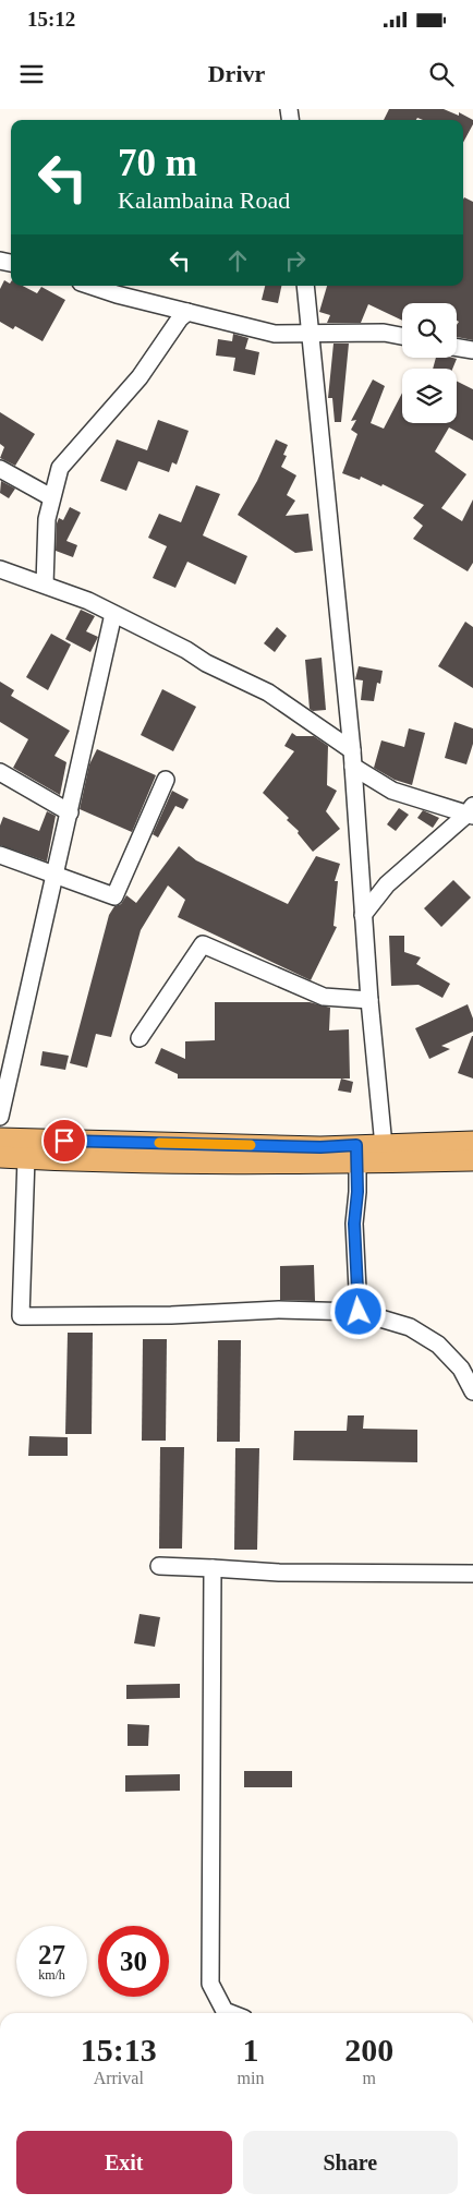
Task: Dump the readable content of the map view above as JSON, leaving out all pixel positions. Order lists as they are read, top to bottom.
{
  "page": {
    "status": "15:12",
    "header": "Drivr",
    "turn": ["70 m", "Kalambaina Road"],
    "speed": "27 km/h",
    "limit": "30",
    "eta": [
      "15:13",
      "Arrival",
      "1",
      "min",
      "200",
      "m"
    ],
    "buttons": ["Exit", "Share"]
  }
}
